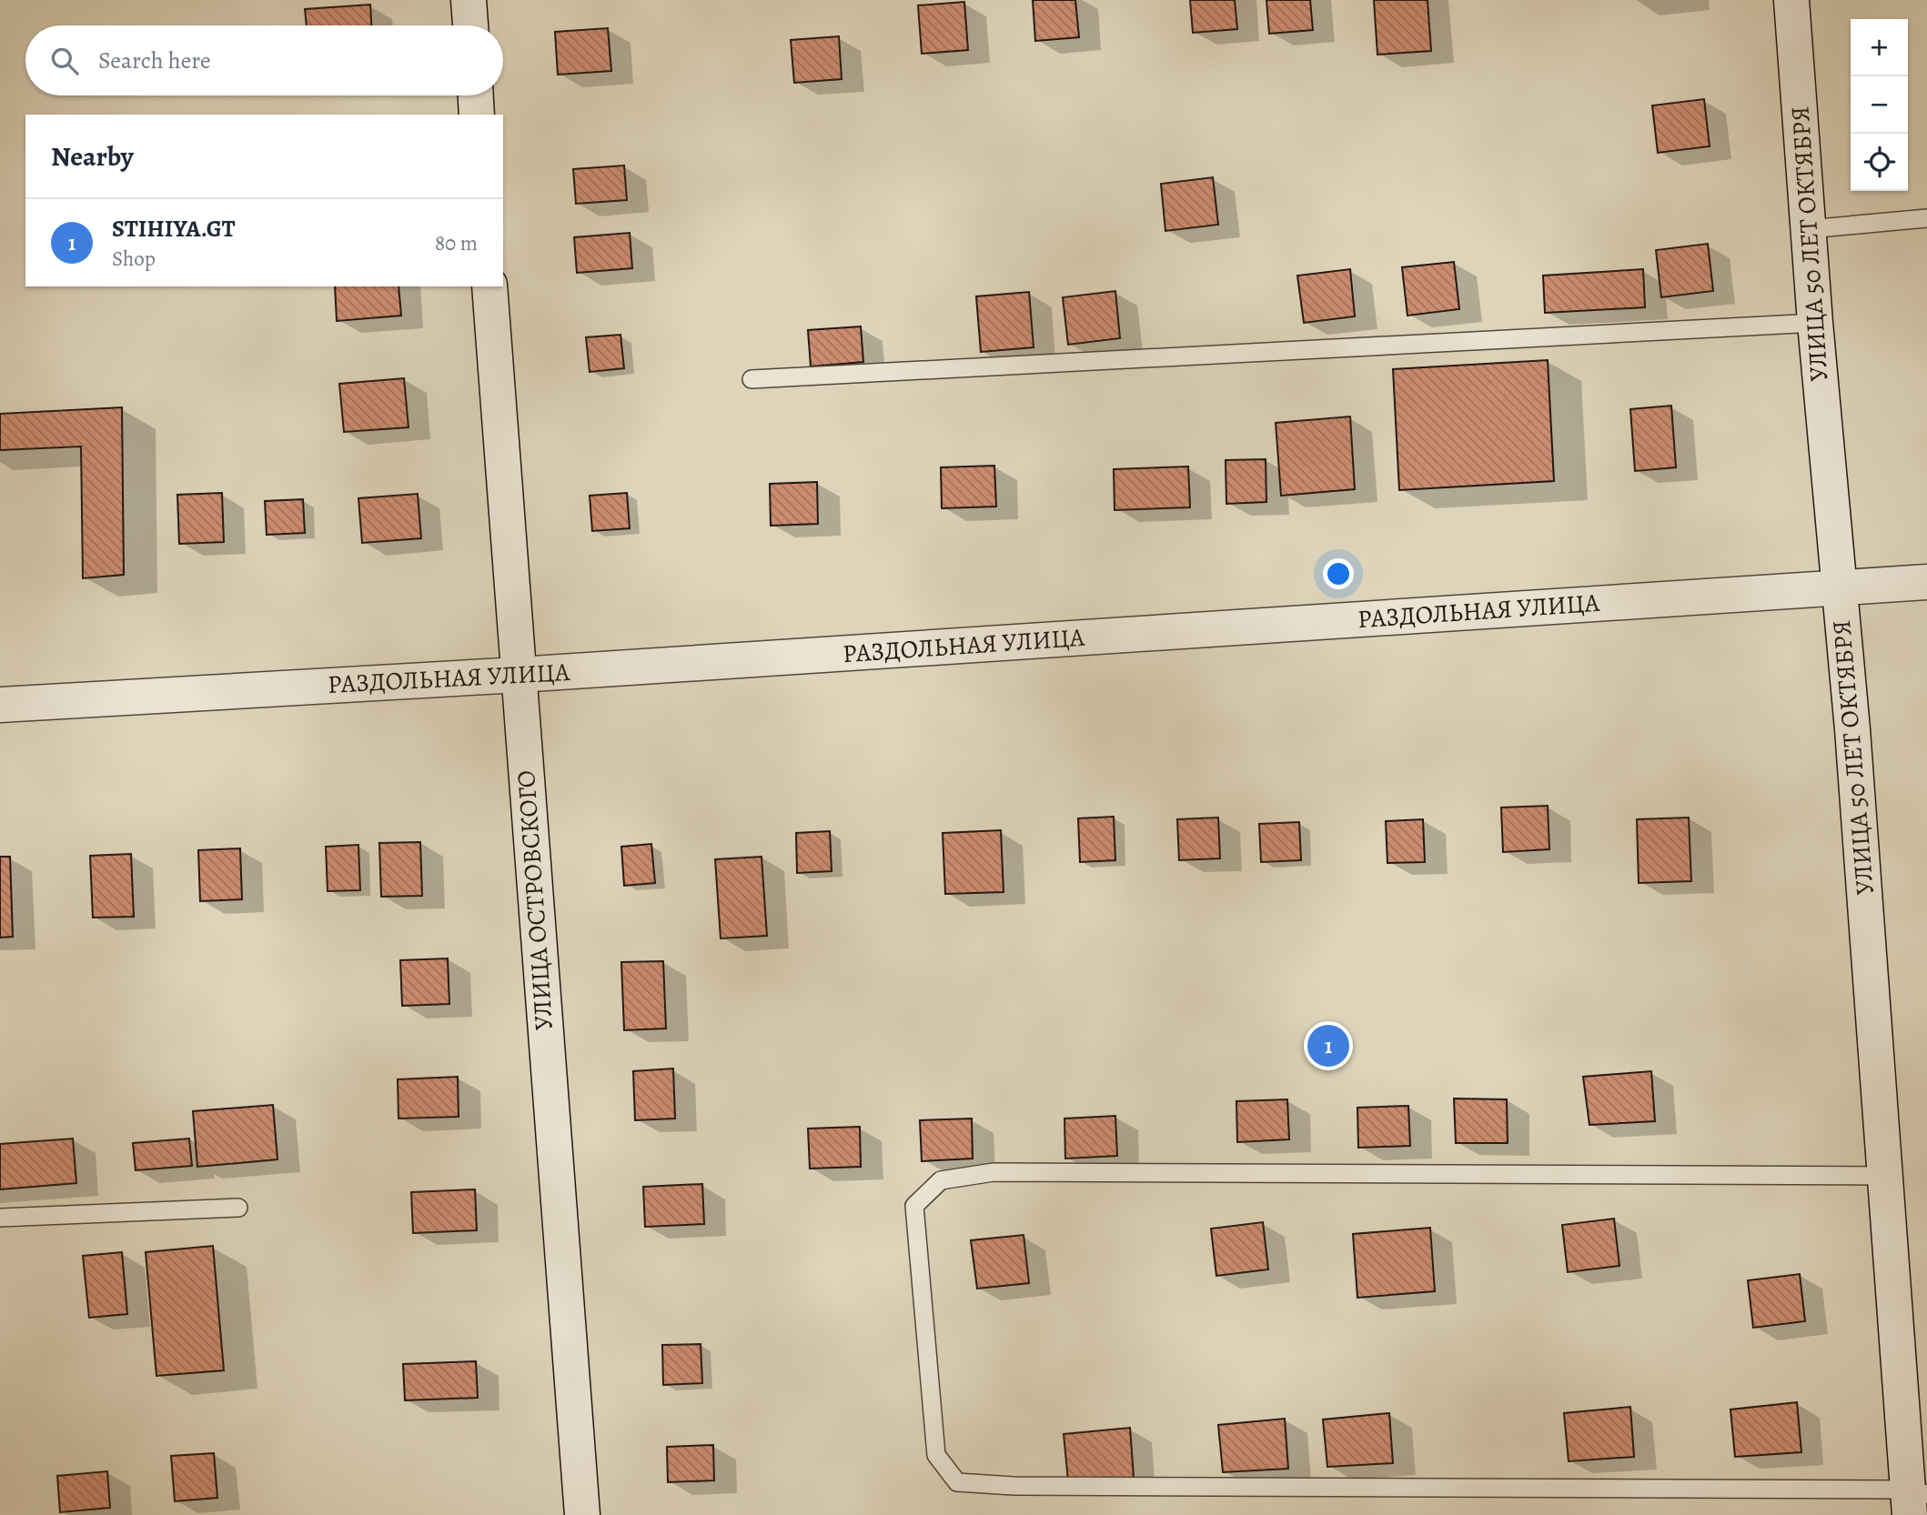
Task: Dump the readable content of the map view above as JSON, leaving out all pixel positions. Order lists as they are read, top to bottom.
{
  "streets": {
    "street": ["УЛИЦА 50 ЛЕТ ОКТЯБРЯ", "РАЗДОЛЬНАЯ УЛИЦА", "УЛИЦА ОСТРОВСКОГО"]
  },
  "crossings": [
    ["УЛИЦА 50 ЛЕТ ОКТЯБРЯ", "РАЗДОЛЬНАЯ УЛИЦА"],
    ["РАЗДОЛЬНАЯ УЛИЦА", "УЛИЦА ОСТРОВСКОГО"]
  ],
  "page": {
    "map_buttons": ["+", "−"],
    "search": "Search here",
    "heading": "Nearby",
    "list": [
      {
        "mark": "1",
        "name": "STIHIYA.GT",
        "note": "Shop",
        "value": "80 m"
      }
    ],
    "pins": "1"
  }
}
